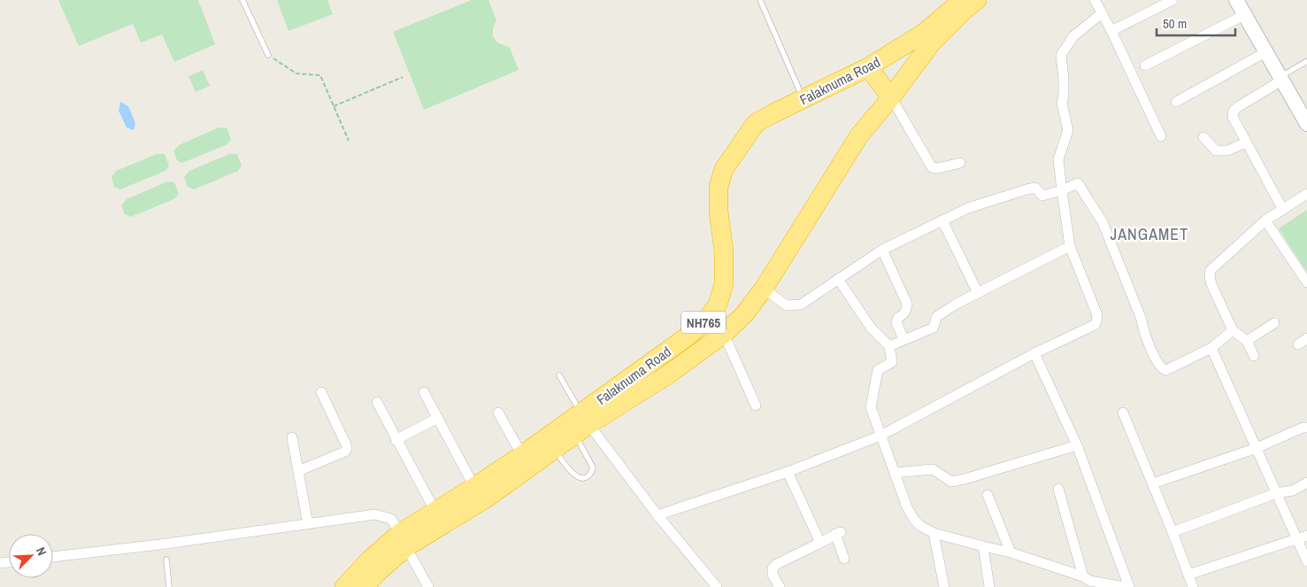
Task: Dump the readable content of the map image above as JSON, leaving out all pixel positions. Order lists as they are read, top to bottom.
{
  "streets": {
    "highway": ["Falaknuma Road", "NH765"]
  },
  "districts": ["JANGAMET"],
  "scale_bar": "50 m",
  "north": "top right"
}
